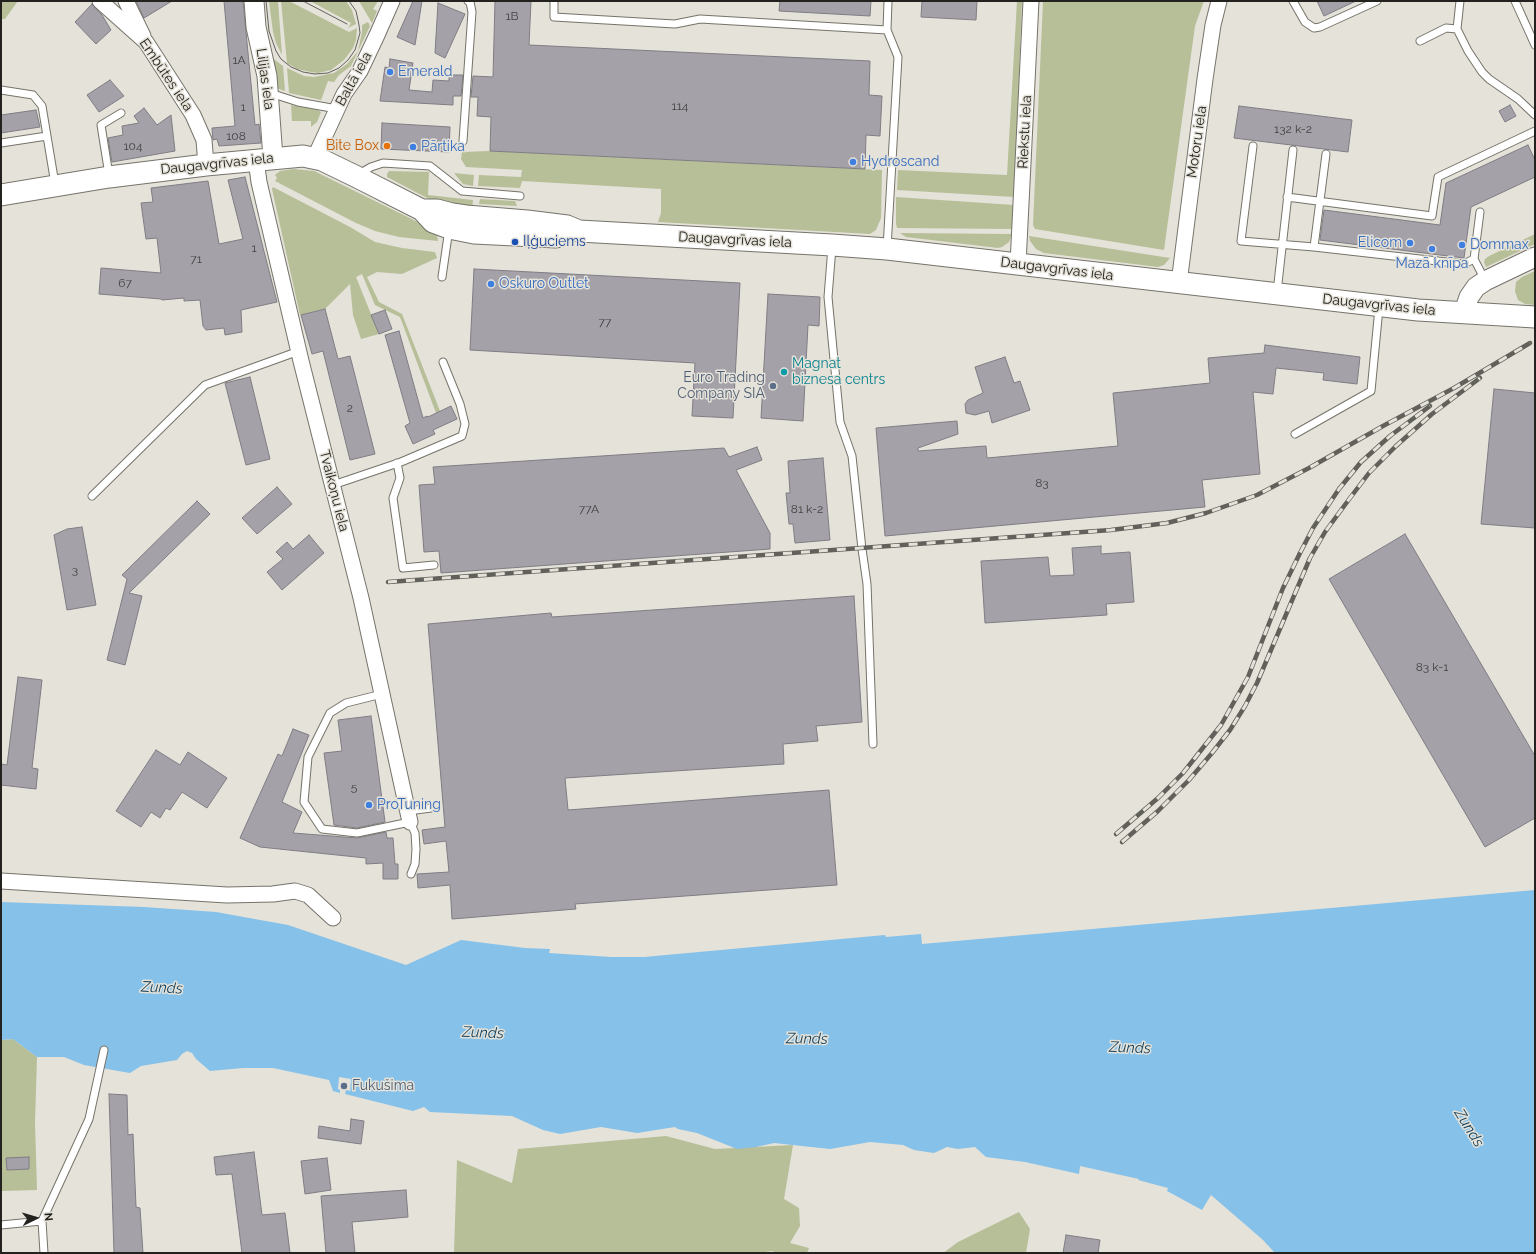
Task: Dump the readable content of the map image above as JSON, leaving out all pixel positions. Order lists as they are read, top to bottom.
{
  "streets": {
    "main road": ["Daugavgrīvas iela"],
    "street": [
      "Embūtes iela",
      "Lilijas iela",
      "Baltā iela",
      "Riekstu iela",
      "Motoru iela",
      "Tvaikoņu iela"
    ]
  },
  "crossings": [
    ["Embūtes iela", "Daugavgrīvas iela"],
    ["Lilijas iela", "Daugavgrīvas iela"],
    ["Lilijas iela", "Tvaikoņu iela"],
    ["Baltā iela", "Daugavgrīvas iela"],
    ["Riekstu iela", "Daugavgrīvas iela"],
    ["Motoru iela", "Daugavgrīvas iela"],
    ["Daugavgrīvas iela", "Tvaikoņu iela"]
  ],
  "water": ["Zunds"],
  "places": [
    "Emerald",
    "Bite Box",
    "Pārtika",
    "Hydroscand",
    "Iļģuciems",
    "Elicom",
    "Dommax",
    "Mazā knīpa",
    "Oskuro Outlet",
    "Magnat biznesa centrs",
    "Euro Trading Company SIA",
    "ProTuning",
    "Fukušima"
  ],
  "house_numbers": [
    "1B",
    "1A",
    "114",
    "1",
    "132 k-2",
    "108",
    "104",
    "1",
    "71",
    "67",
    "77",
    "2",
    "83",
    "77A",
    "81 k-2",
    "3",
    "83 k-1",
    "5"
  ],
  "north": "right"
}
